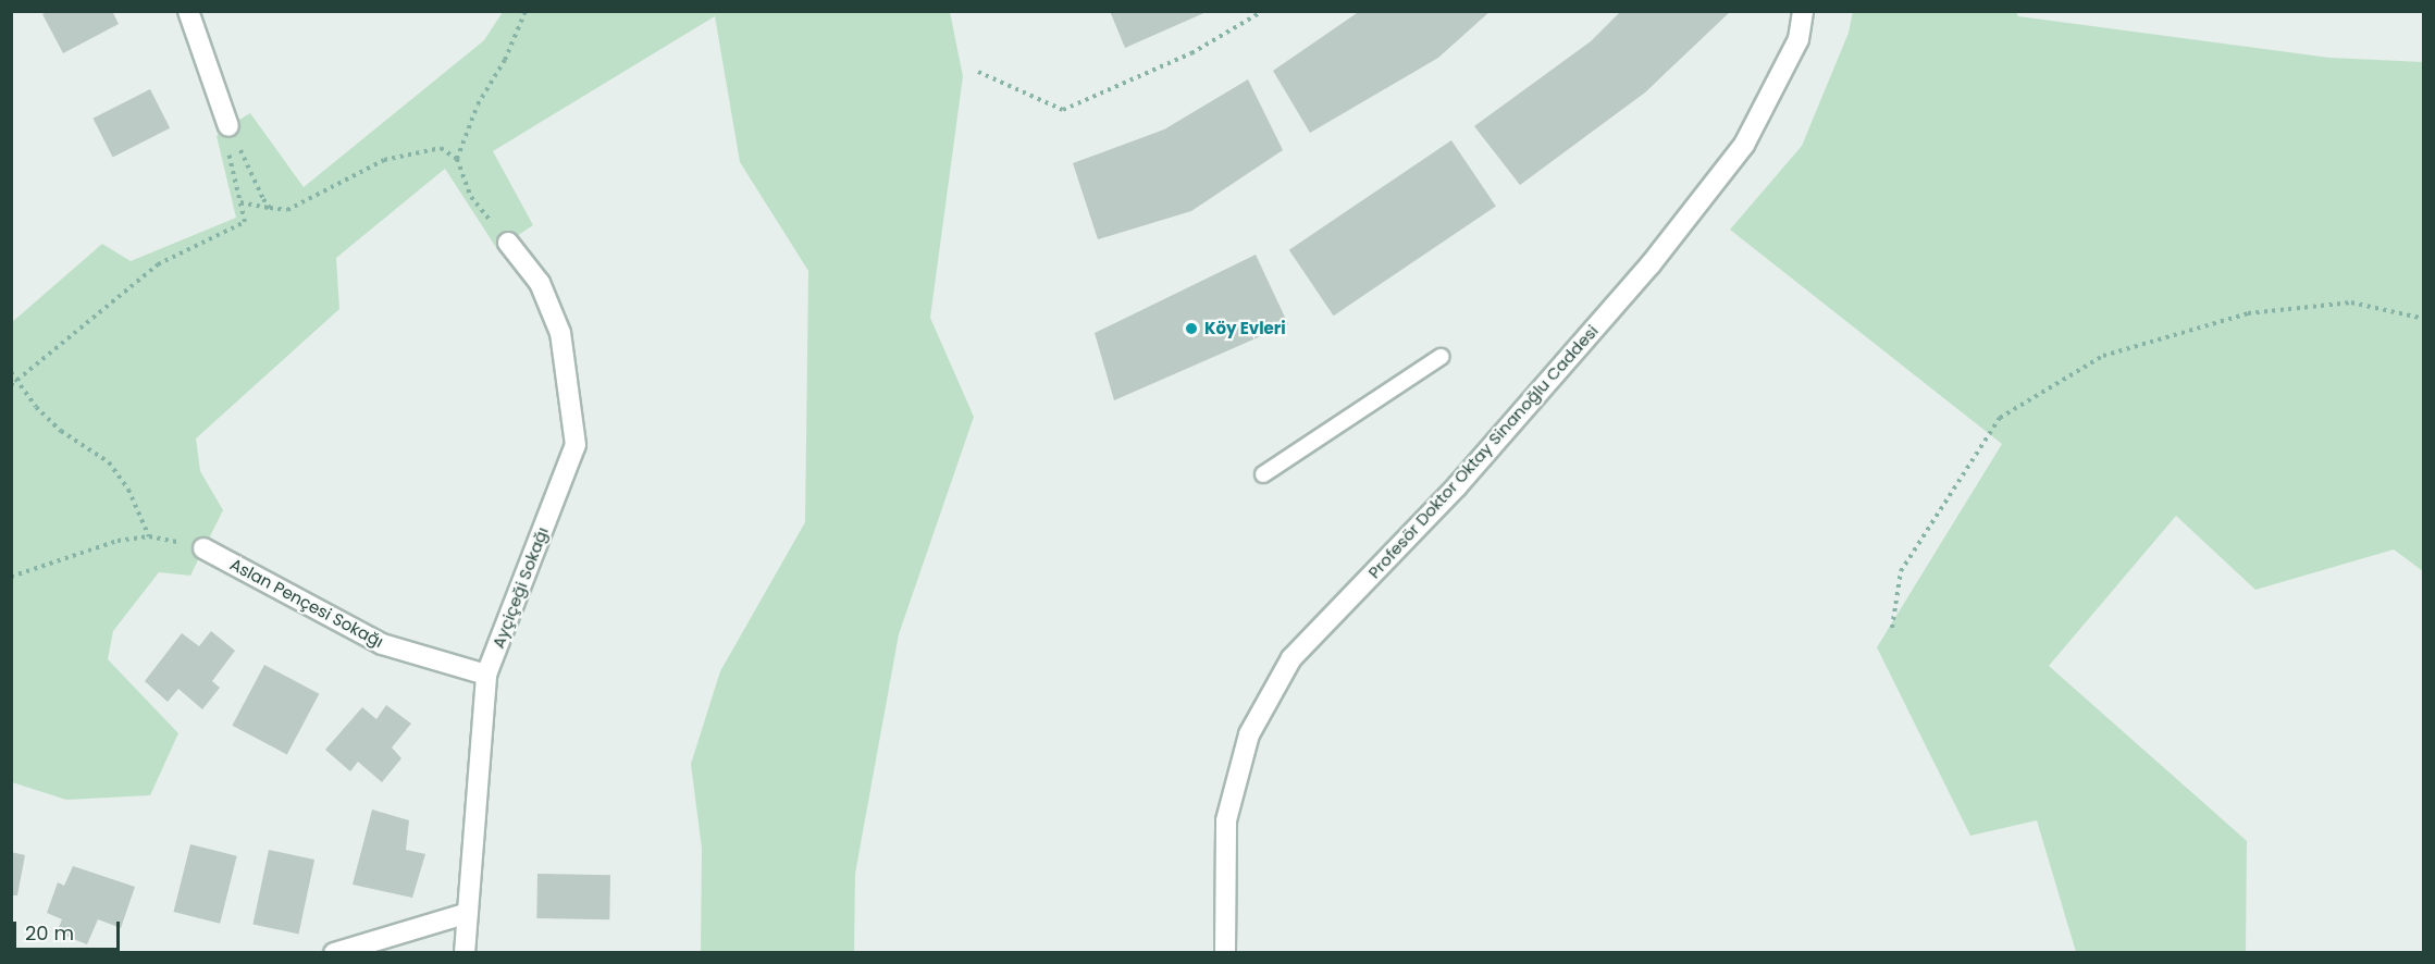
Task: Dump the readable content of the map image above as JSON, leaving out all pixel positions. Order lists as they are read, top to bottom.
{
  "streets": {
    "street": ["Profesör Doktor Oktay Sinanoğlu Caddesi", "Ayçiçeği Sokağı", "Aslan Pençesi Sokağı"]
  },
  "crossings": [
    ["Ayçiçeği Sokağı", "Aslan Pençesi Sokağı"]
  ],
  "places": ["Köy Evleri"],
  "scale_bar": "20 m"
}
